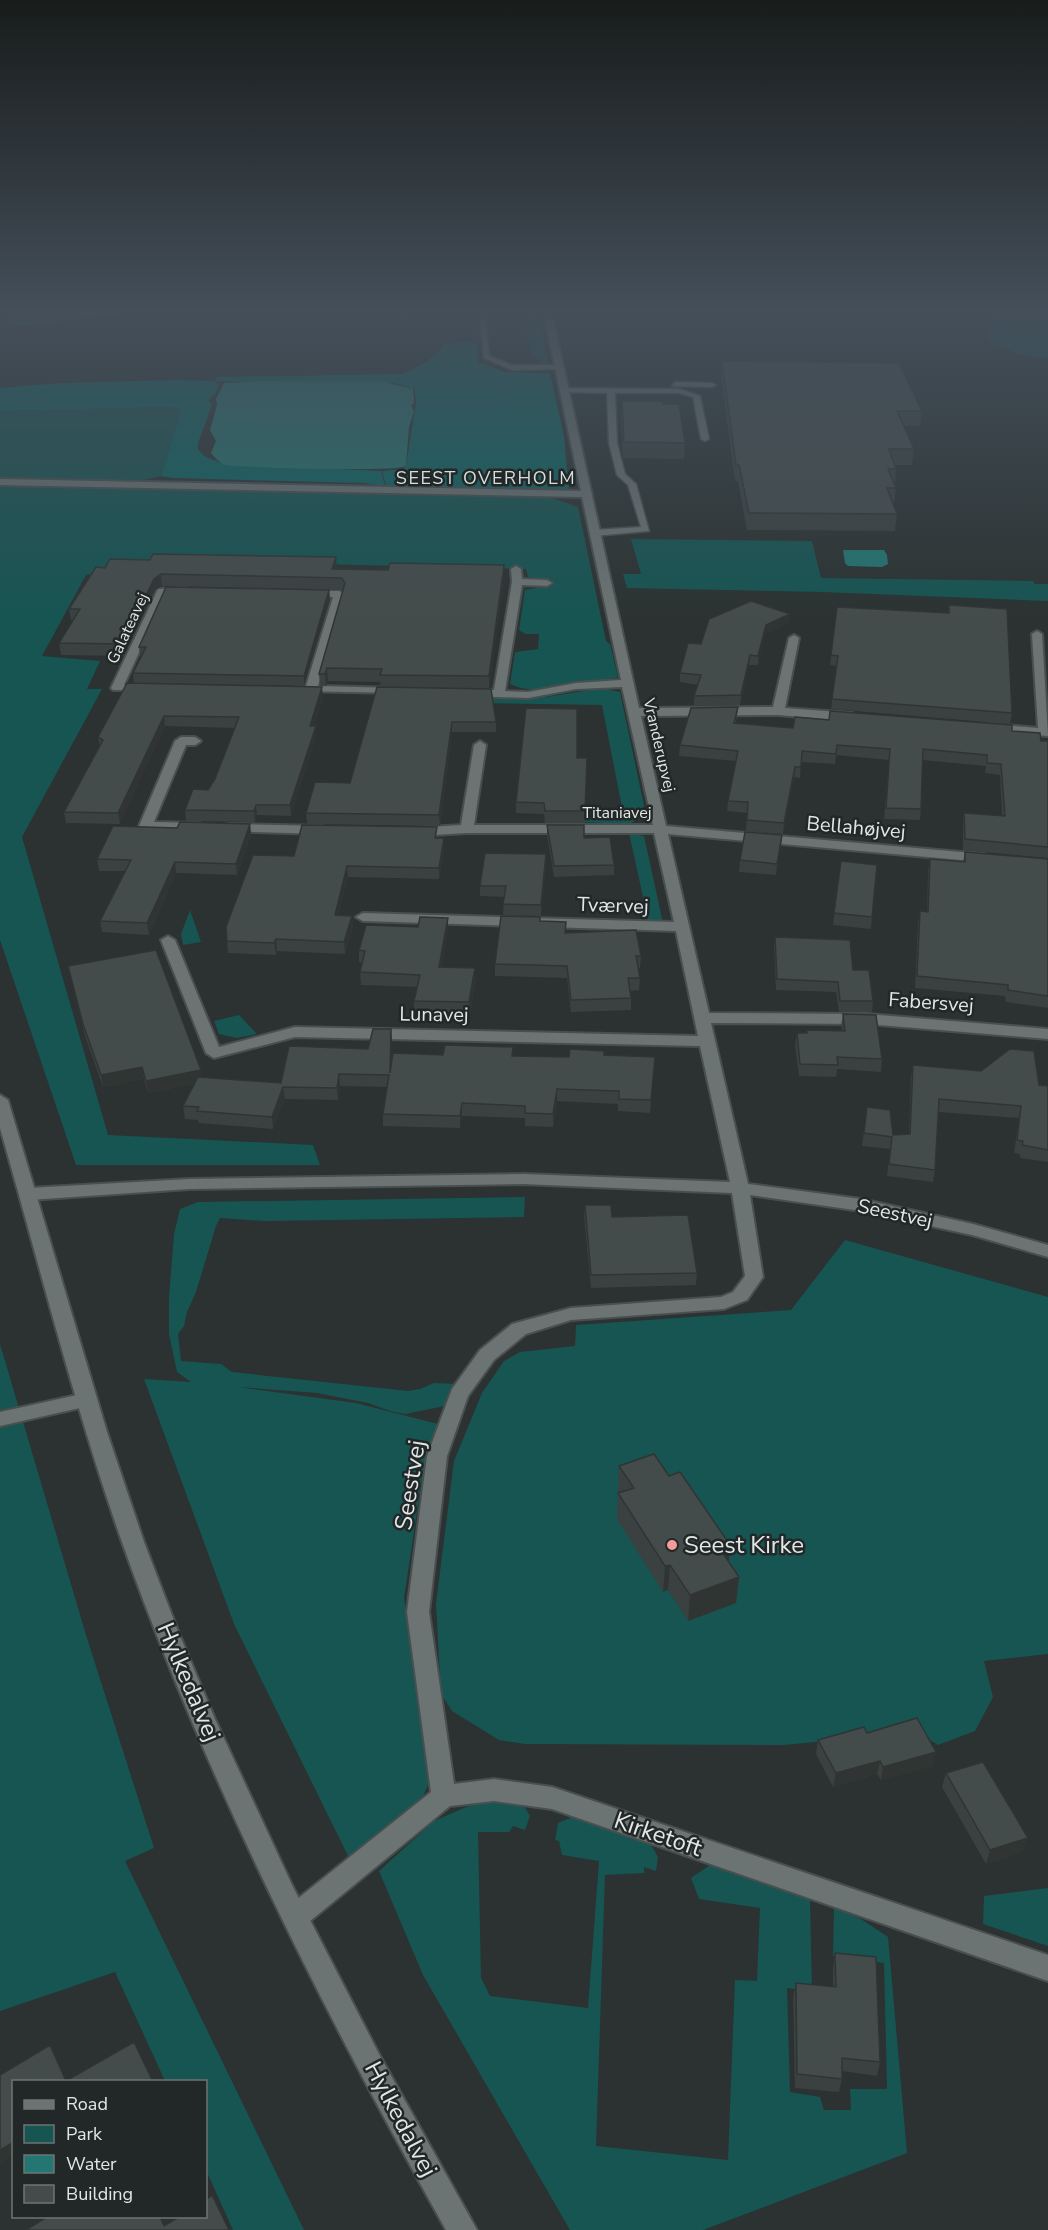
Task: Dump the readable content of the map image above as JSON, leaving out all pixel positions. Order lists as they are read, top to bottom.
{
  "streets": {
    "street": [
      "Galateavej",
      "Vranderupvej",
      "Titaniavej",
      "Bellahøjvej",
      "Tværvej",
      "Fabersvej",
      "Lunavej",
      "Seestvej",
      "Hylkedalvej",
      "Kirketoft"
    ]
  },
  "crossings": [
    ["Vranderupvej", "Titaniavej"],
    ["Vranderupvej", "Bellahøjvej"],
    ["Vranderupvej", "Tværvej"],
    ["Vranderupvej", "Fabersvej"],
    ["Vranderupvej", "Lunavej"],
    ["Vranderupvej", "Seestvej"],
    ["Titaniavej", "Bellahøjvej"],
    ["Seestvej", "Hylkedalvej"],
    ["Seestvej", "Kirketoft"]
  ],
  "districts": ["SEEST OVERHOLM"],
  "places": ["Seest Kirke"],
  "legend": [
    "Road",
    "Park",
    "Water",
    "Building"
  ]
}
